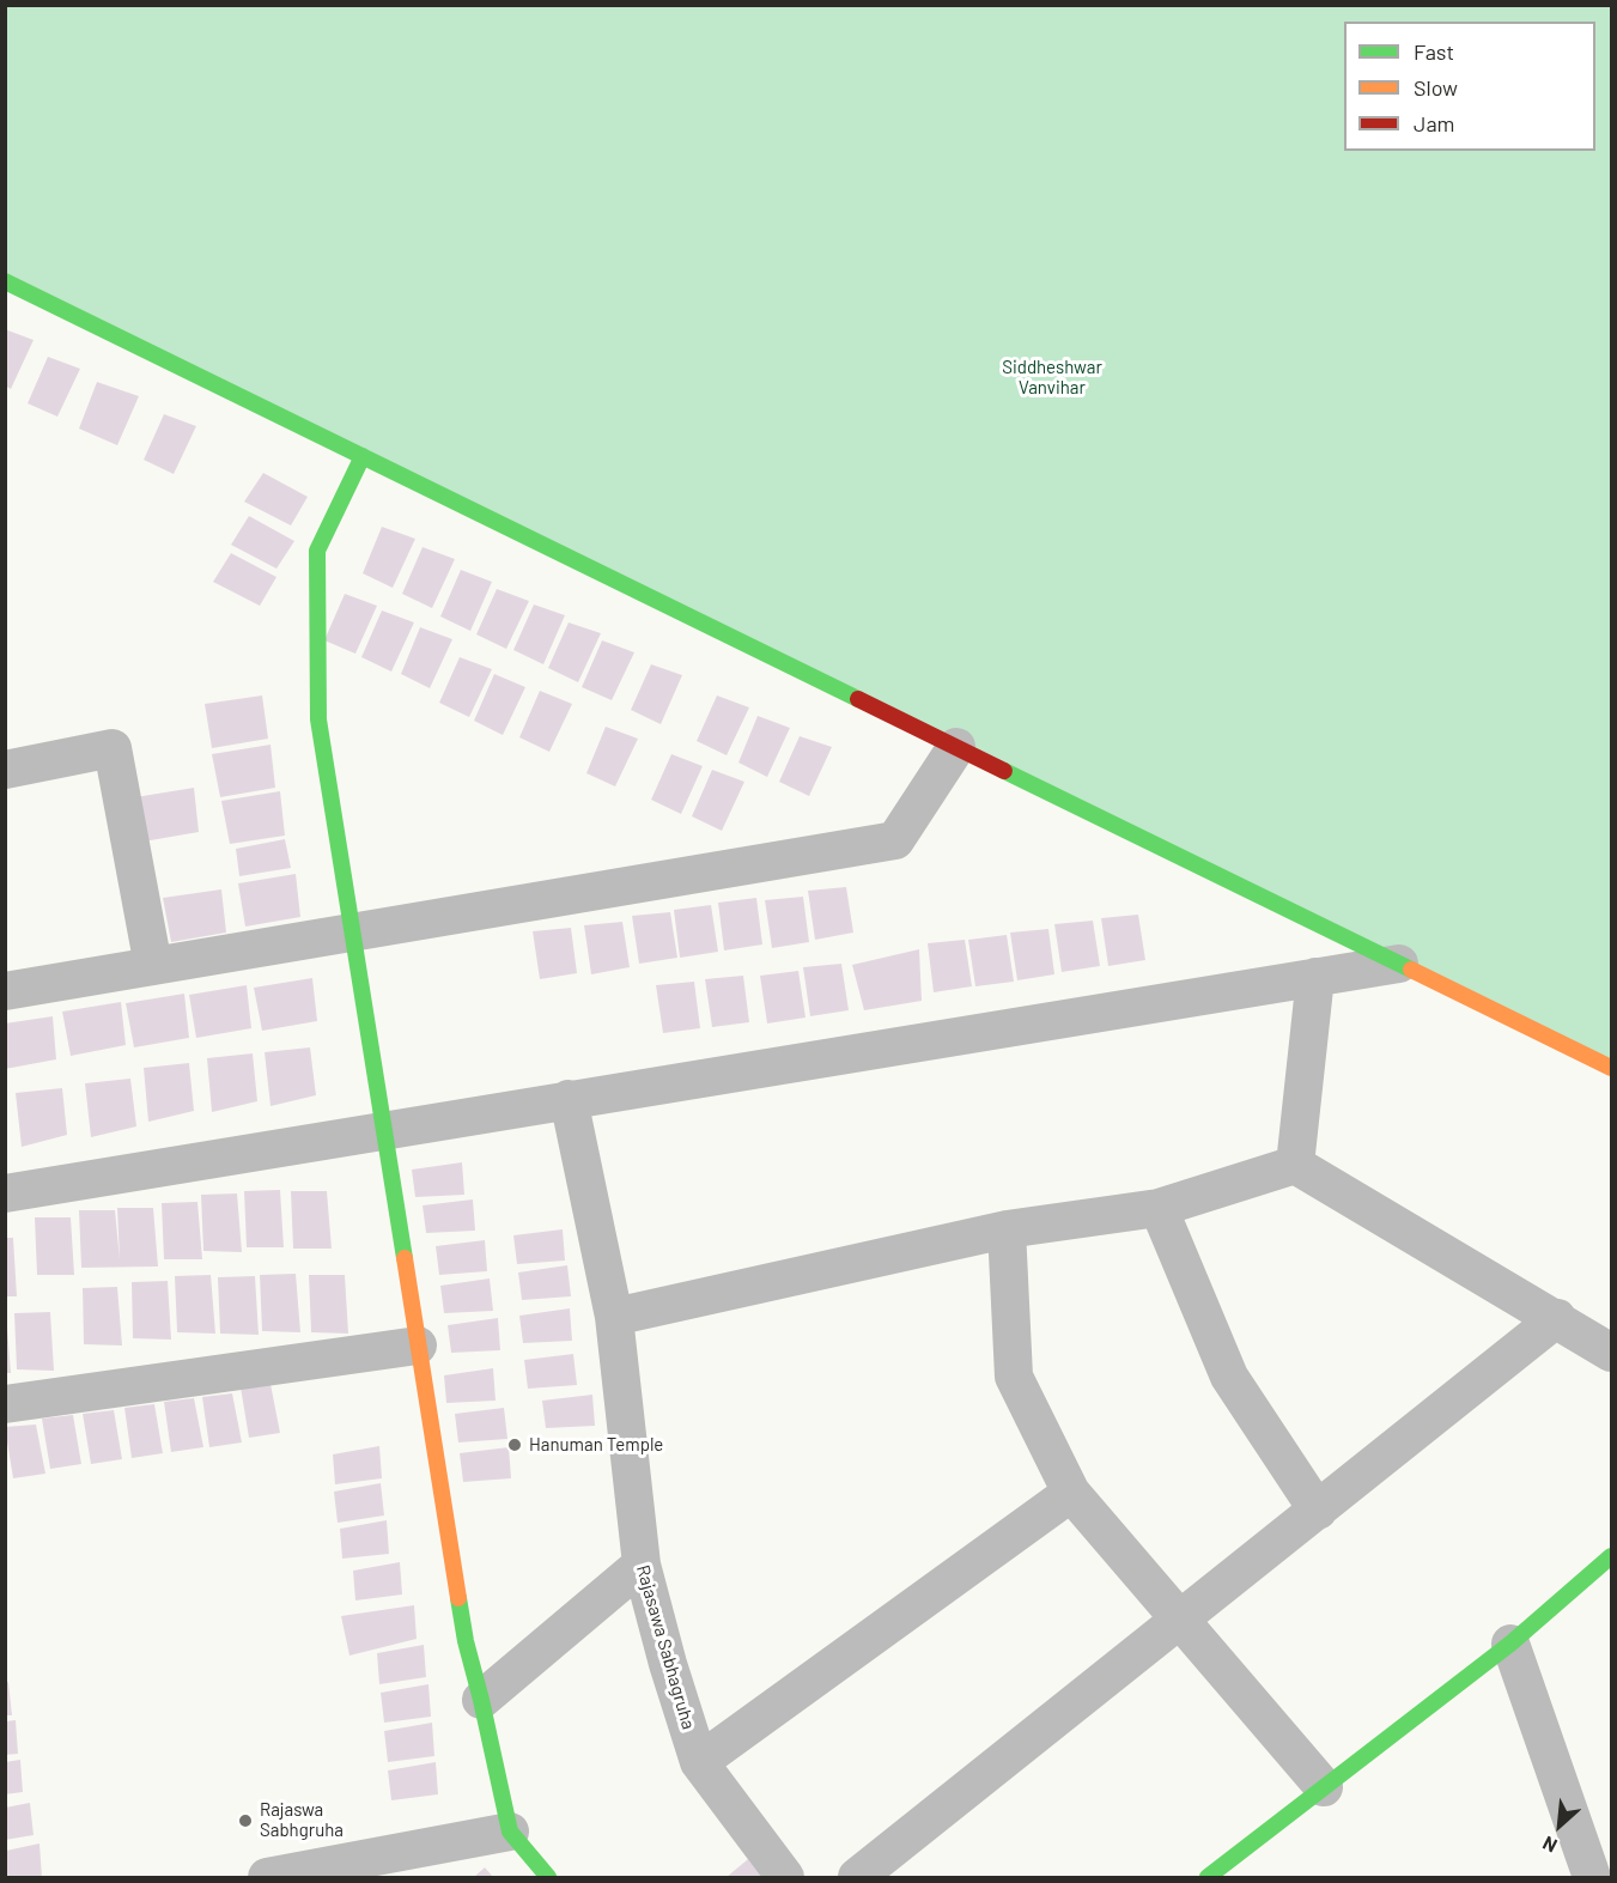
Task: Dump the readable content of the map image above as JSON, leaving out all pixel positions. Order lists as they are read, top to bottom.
{
  "streets": {
    "street": ["Rajasawa Sabhagruha"]
  },
  "parks": ["Siddheshwar Vanvihar"],
  "places": ["Hanuman Temple", "Rajaswa Sabhgruha"],
  "legend": ["Fast", "Slow", "Jam"],
  "north": "bottom left"
}
